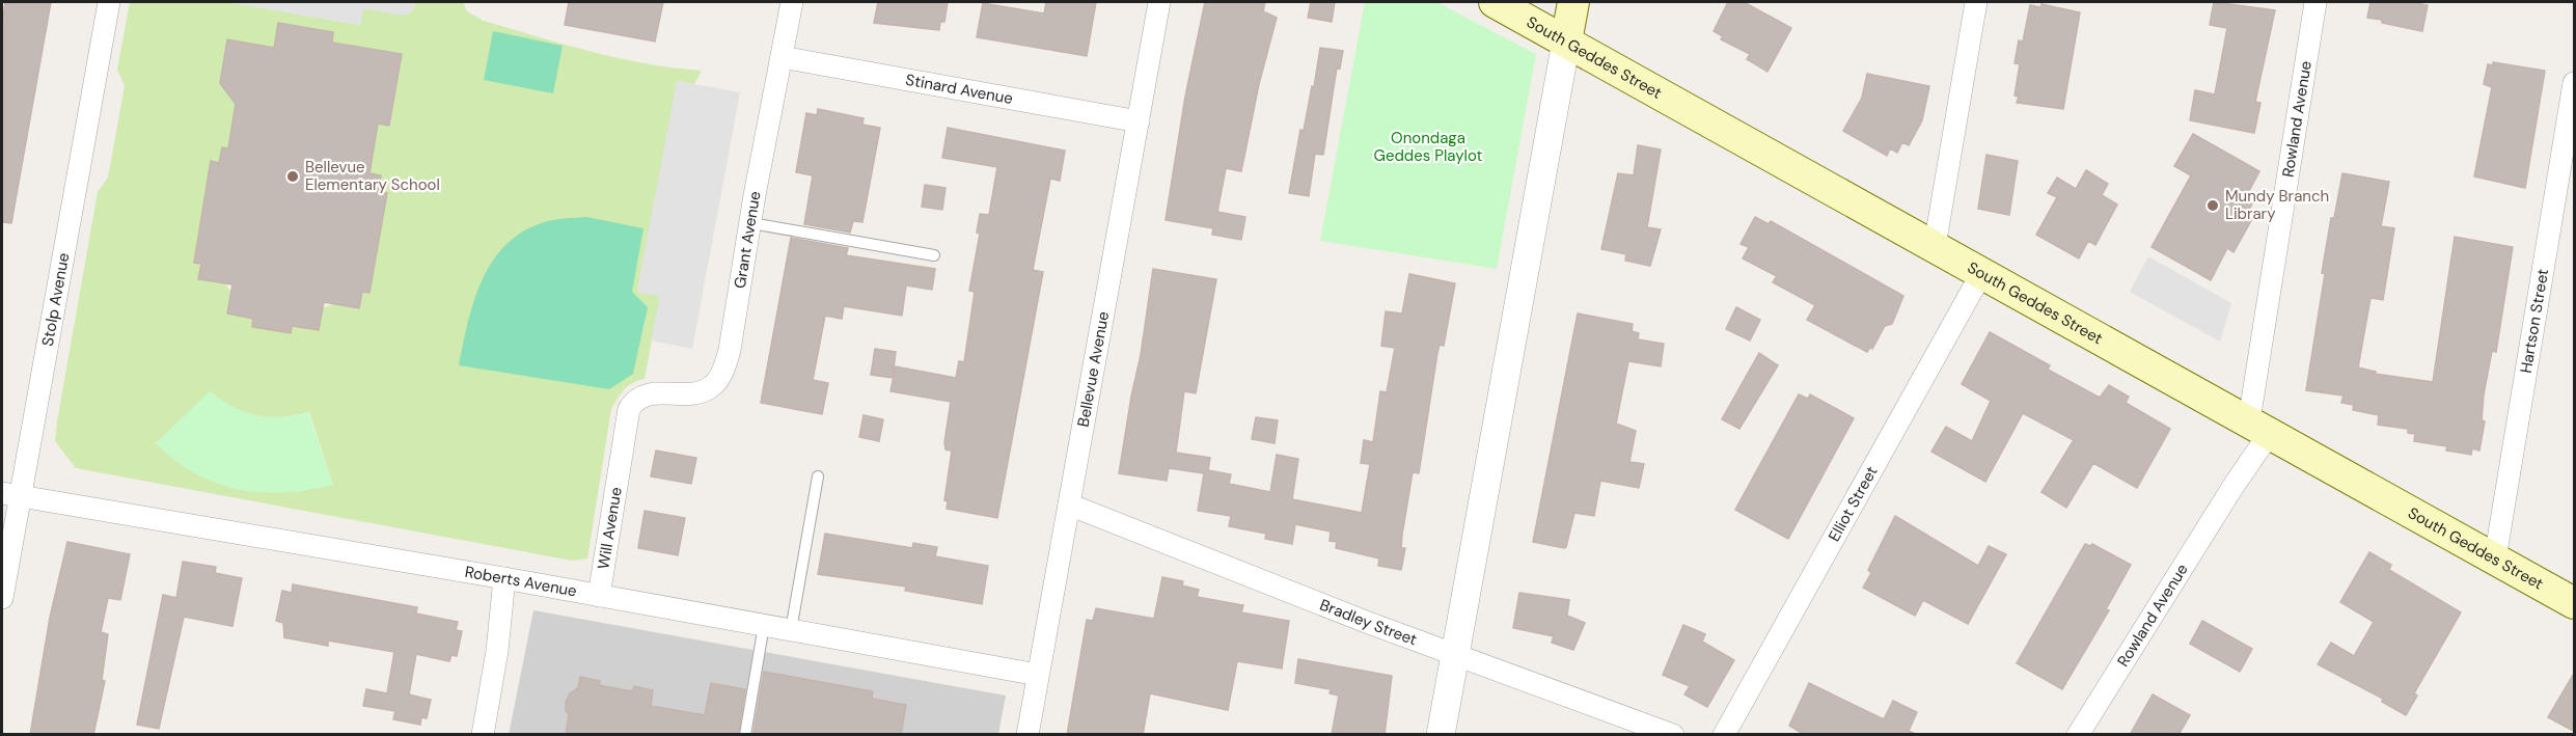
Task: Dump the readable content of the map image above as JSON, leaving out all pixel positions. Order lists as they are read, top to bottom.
{
  "streets": {
    "main road": ["South Geddes Street"],
    "street": [
      "Stinard Avenue",
      "Rowland Avenue",
      "Grant Avenue",
      "Stolp Avenue",
      "Hartson Street",
      "Bellevue Avenue",
      "Elliot Street",
      "Will Avenue",
      "Roberts Avenue",
      "Bradley Street"
    ]
  },
  "crossings": [
    ["South Geddes Street", "Rowland Avenue"],
    ["South Geddes Street", "Hartson Street"],
    ["South Geddes Street", "Elliot Street"],
    ["Stinard Avenue", "Grant Avenue"],
    ["Stinard Avenue", "Bellevue Avenue"],
    ["Grant Avenue", "Will Avenue"],
    ["Stolp Avenue", "Roberts Avenue"],
    ["Bellevue Avenue", "Roberts Avenue"],
    ["Bellevue Avenue", "Bradley Street"],
    ["Will Avenue", "Roberts Avenue"]
  ],
  "parks": ["Onondaga Geddes Playlot"],
  "places": ["Bellevue Elementary School", "Mundy Branch Library"]
}
